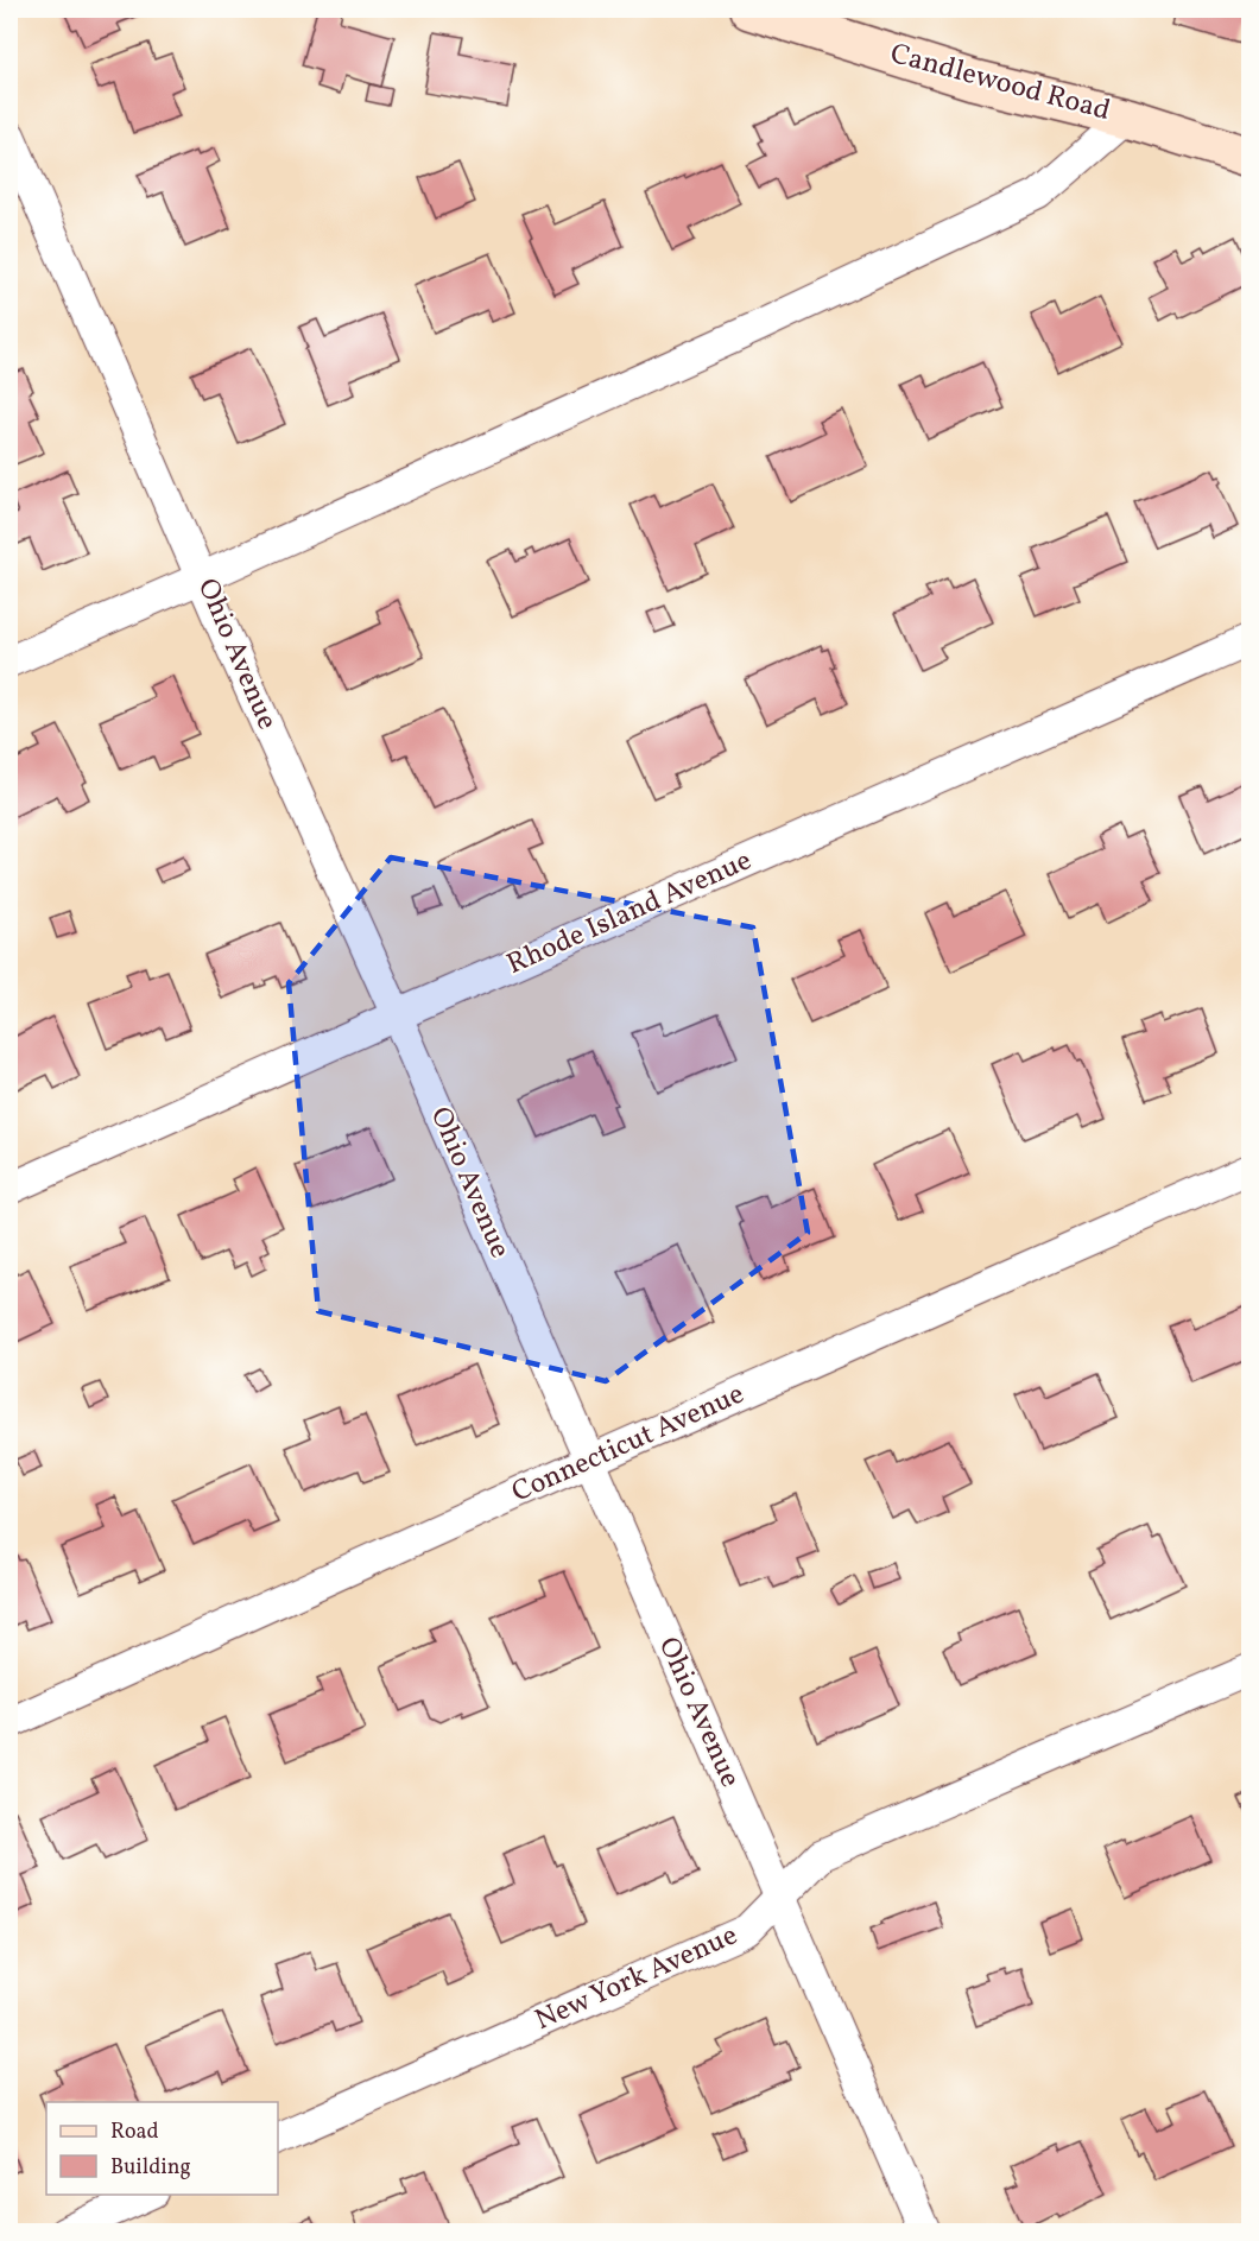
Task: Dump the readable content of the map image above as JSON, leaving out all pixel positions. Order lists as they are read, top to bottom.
{
  "streets": {
    "street": [
      "Candlewood Road",
      "Ohio Avenue",
      "Rhode Island Avenue",
      "Connecticut Avenue",
      "New York Avenue"
    ]
  },
  "crossings": [
    ["Ohio Avenue", "Rhode Island Avenue"],
    ["Ohio Avenue", "Connecticut Avenue"],
    ["Ohio Avenue", "New York Avenue"]
  ],
  "legend": ["Road", "Building"]
}
